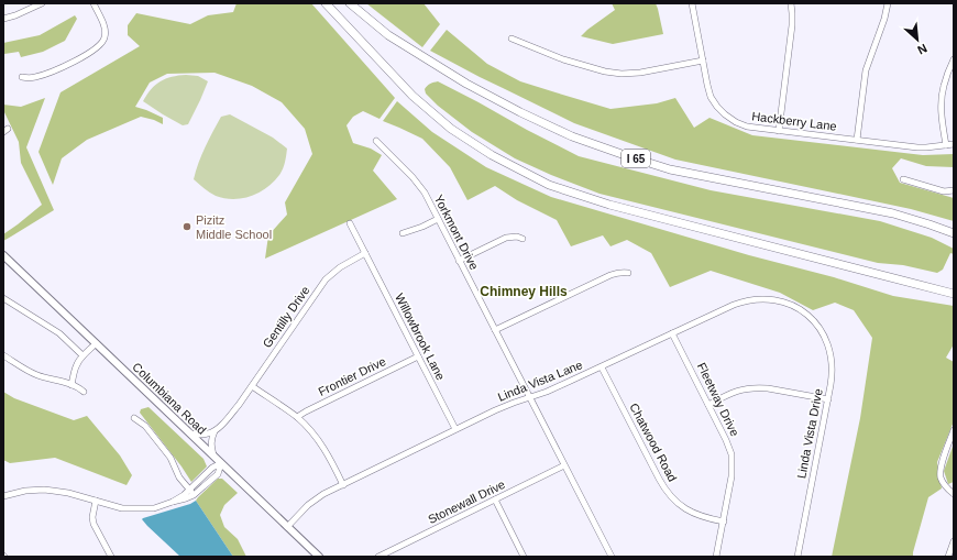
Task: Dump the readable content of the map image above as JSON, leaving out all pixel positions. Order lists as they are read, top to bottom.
{
  "streets": {
    "highway": ["I 65"],
    "main road": ["Columbiana Road"],
    "street": [
      "Hackberry Lane",
      "Yorkmont Drive",
      "Gentilly Drive",
      "Willowbrook Lane",
      "Frontier Drive",
      "Linda Vista Lane",
      "Fleetway Drive",
      "Linda Vista Drive",
      "Chatwood Road",
      "Stonewall Drive"
    ]
  },
  "crossings": [
    ["Yorkmont Drive", "Linda Vista Lane"],
    ["Yorkmont Drive", "Stonewall Drive"],
    ["Gentilly Drive", "Willowbrook Lane"],
    ["Willowbrook Lane", "Frontier Drive"],
    ["Willowbrook Lane", "Linda Vista Lane"],
    ["Linda Vista Lane", "Columbiana Road"],
    ["Linda Vista Lane", "Fleetway Drive"],
    ["Linda Vista Lane", "Linda Vista Drive"],
    ["Linda Vista Lane", "Chatwood Road"],
    ["Fleetway Drive", "Chatwood Road"]
  ],
  "districts": ["Chimney Hills"],
  "places": ["Pizitz Middle School"],
  "north": "bottom right"
}
